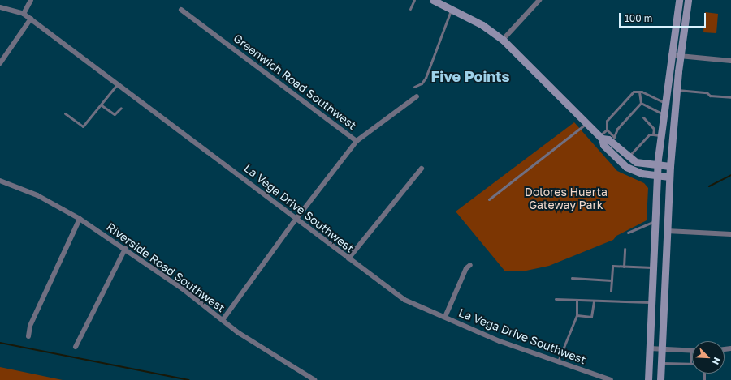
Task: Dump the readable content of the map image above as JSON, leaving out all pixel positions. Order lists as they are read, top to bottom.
{
  "streets": {
    "street": ["Greenwich Road Southwest", "La Vega Drive Southwest", "Riverside Road Southwest"]
  },
  "crossings": [
    ["Greenwich Road Southwest", "La Vega Drive Southwest"],
    ["Greenwich Road Southwest", "Riverside Road Southwest"]
  ],
  "districts": ["Five Points"],
  "parks": ["Dolores Huerta Gateway Park"],
  "scale_bar": "100 m",
  "north": "bottom right"
}
